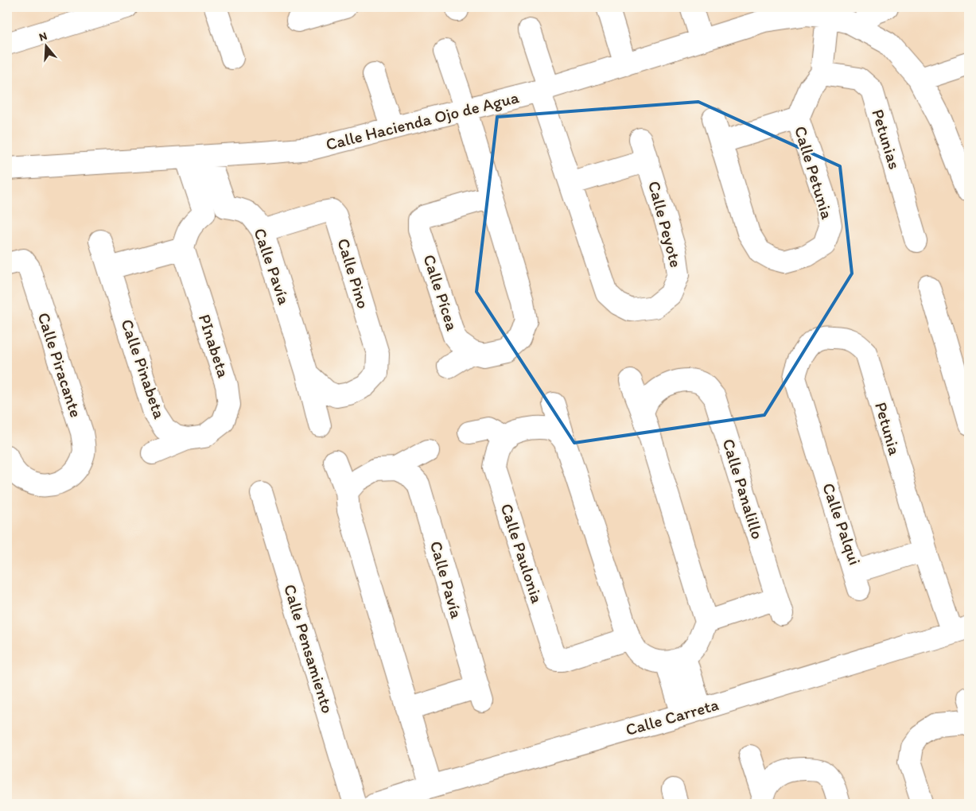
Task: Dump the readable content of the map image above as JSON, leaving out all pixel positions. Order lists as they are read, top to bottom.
{
  "streets": {
    "street": [
      "Calle Hacienda Ojo de Agua",
      "Petunias",
      "Calle Petunia",
      "Calle Peyote",
      "Calle Pavía",
      "Calle Pino",
      "Calle Pícea",
      "PInabeta",
      "Calle Piracante",
      "Calle Pinabeta",
      "Petunia",
      "Calle Panalillo",
      "Calle Palqui",
      "Calle Paulonia",
      "Calle Pensamiento",
      "Calle Carreta"
    ]
  },
  "crossings": [
    ["Calle Hacienda Ojo de Agua", "Calle Pavía"],
    ["Petunias", "Calle Petunia"],
    ["Calle Pavía", "Calle Pino"],
    ["PInabeta", "Calle Pinabeta"],
    ["Petunia", "Calle Palqui"]
  ],
  "north": "top"
}
